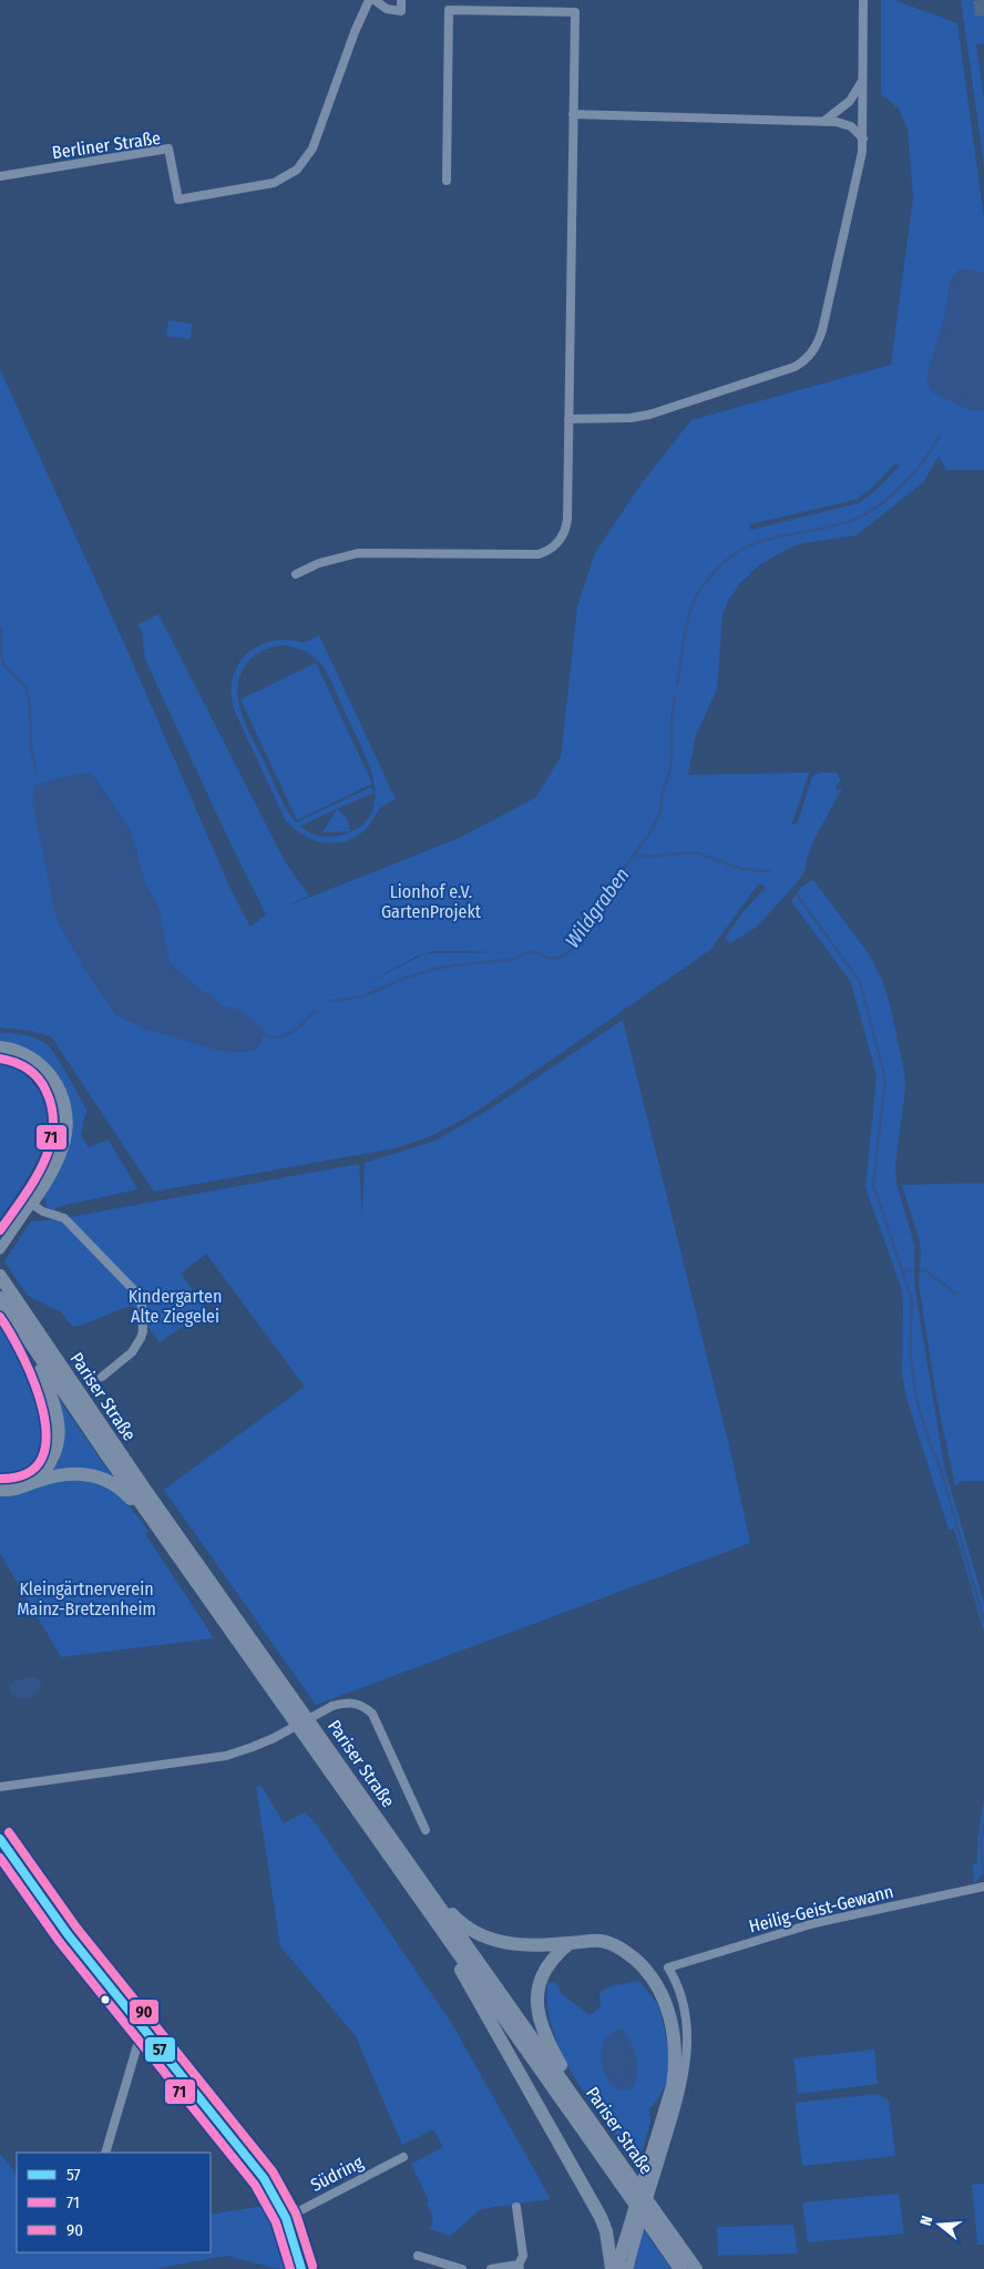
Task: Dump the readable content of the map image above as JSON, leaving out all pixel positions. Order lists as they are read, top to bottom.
{
  "streets": {
    "highway": ["Pariser Straße"],
    "street": ["Berliner Straße", "Heilig-Geist-Gewann", "Südring"]
  },
  "water": ["Wildgraben"],
  "parks": ["Lionhof e.V. GartenProjekt", "Kindergarten Alte Ziegelei", "Kleingärtnerverein Mainz-Bretzenheim"],
  "lines": ["transit line 71", "transit line 90", "transit line 57"],
  "legend": ["57", "71", "90"],
  "north": "left"
}
